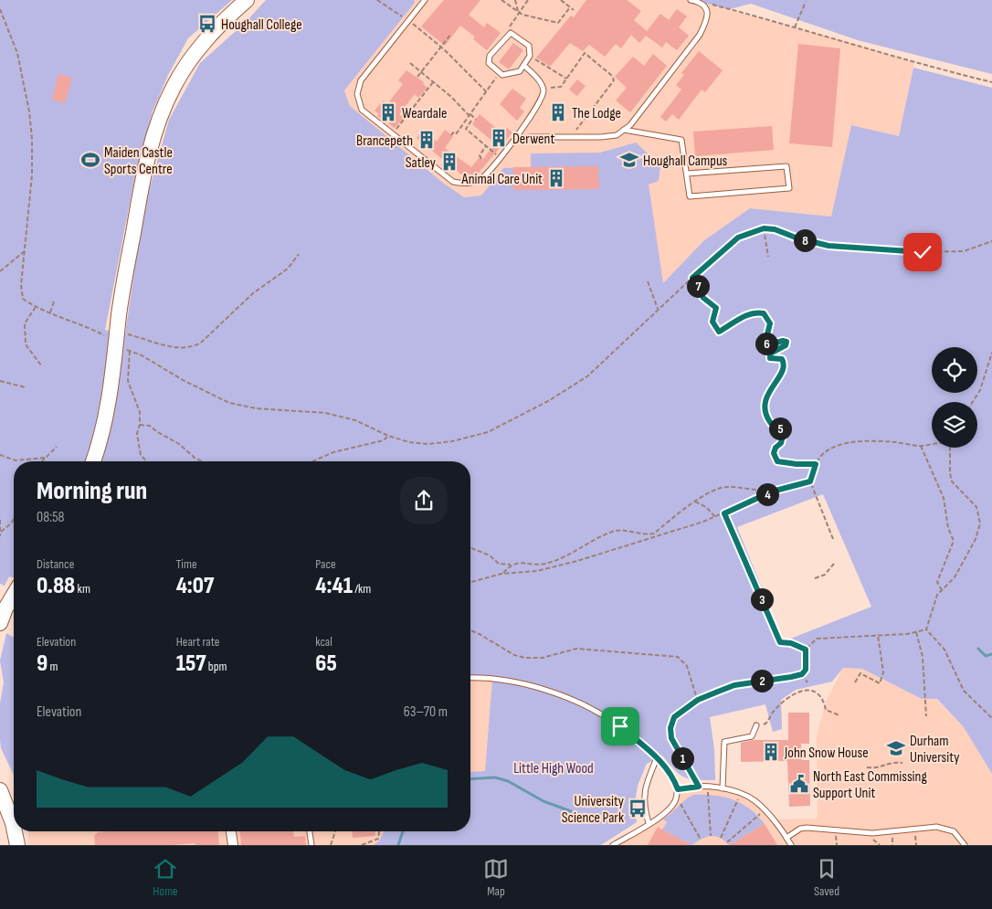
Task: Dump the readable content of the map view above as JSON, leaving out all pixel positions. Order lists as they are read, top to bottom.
{
  "parks": ["Little High Wood"],
  "places": {
    "bus stop": ["Houghall College", "University Science Park"],
    "building": [
      "Weardale",
      "The Lodge",
      "Derwent",
      "Brancepeth",
      "Satley",
      "Animal Care Unit",
      "John Snow House"
    ],
    "sports": ["Maiden Castle Sports Centre"],
    "school or university": ["Houghall Campus", "Durham University"],
    "public building": ["North East Commissing Support Unit"]
  },
  "page": {
    "pins": [
      "8",
      "7",
      "6",
      "5",
      "4",
      "3",
      "2",
      "1"
    ],
    "heading": ["Morning run", "08:58"],
    "stats": [
      ["Distance", "0.88 km"],
      ["Time", "4:07"],
      ["Pace", "4:41 /km"],
      ["Elevation", "9 m"],
      ["Heart rate", "157 bpm"],
      ["kcal", "65"]
    ],
    "chart": ["Elevation", "63–70 m"],
    "tabs": ["Home", "Map", "Saved"]
  }
}
